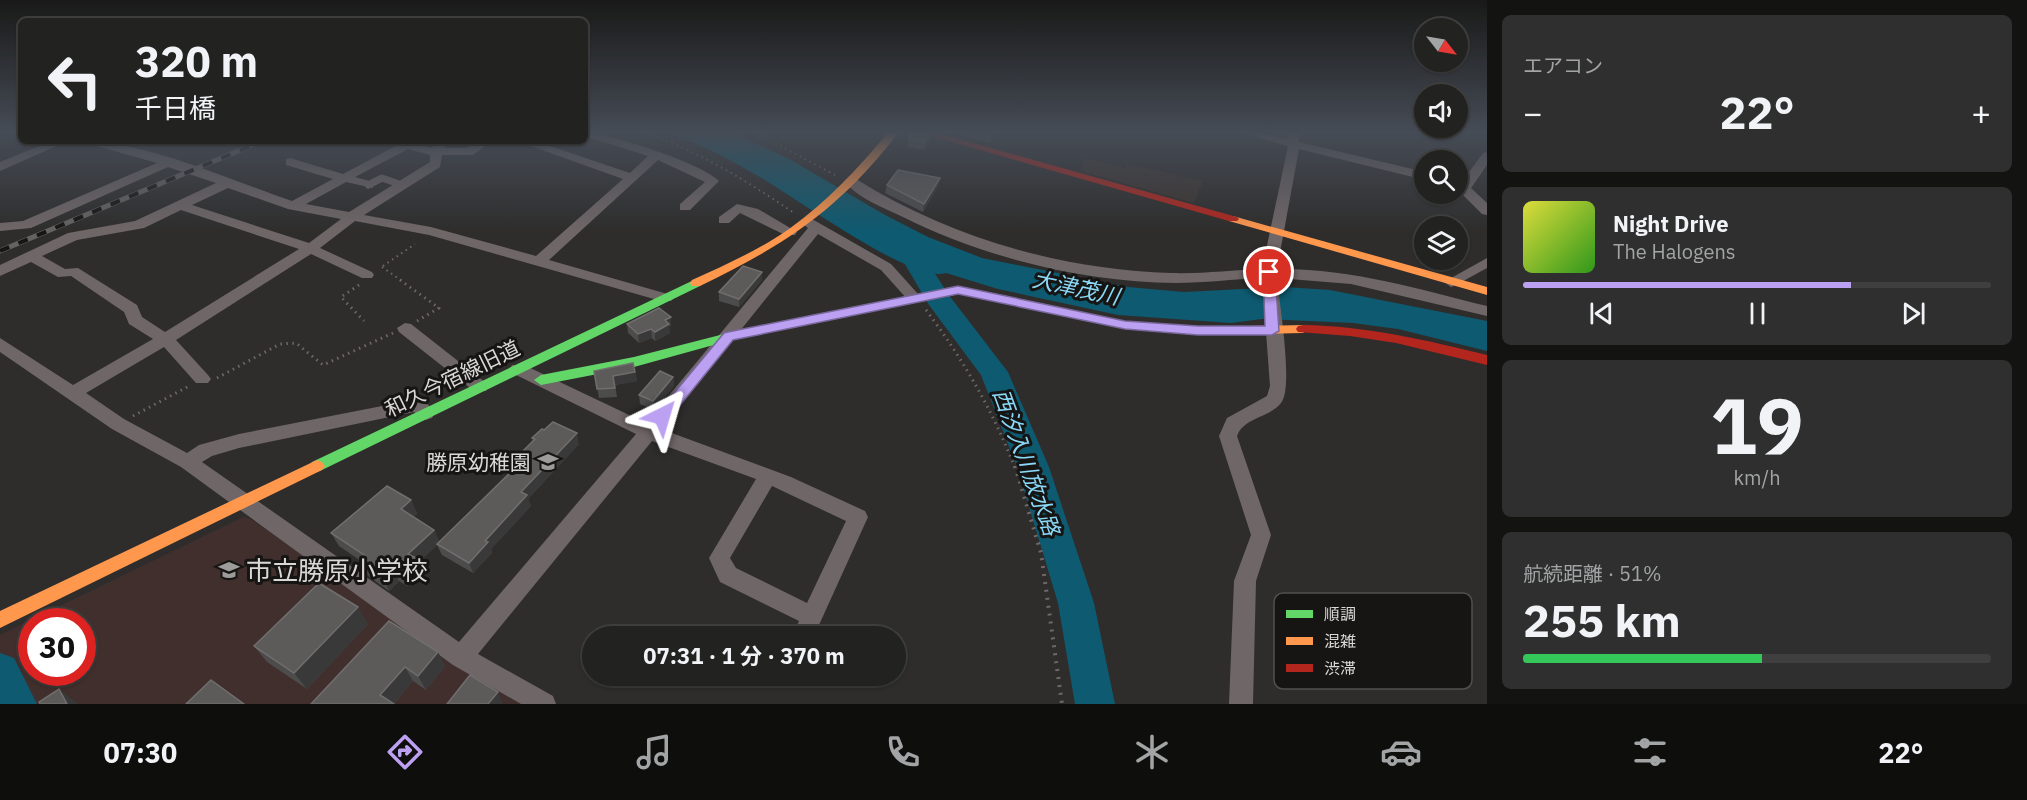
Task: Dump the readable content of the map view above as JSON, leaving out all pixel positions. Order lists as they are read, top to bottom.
{
  "streets": {
    "street": ["和久今宿線旧道"]
  },
  "water": ["大津茂川", "西汐入川放水路"],
  "places": {
    "school or university": ["勝原幼稚園", "市立勝原小学校"]
  },
  "legend": ["順調", "混雑", "渋滞"],
  "north": "bottom right",
  "page": {
    "tile": [
      "エアコン",
      ["19", "km/h"],
      ["航続距離 · 51%", "255 km"]
    ],
    "turn": ["320 m", "千日橋"],
    "heat": ["−", "22°", "+"],
    "song": ["Night Drive", "The Halogens"],
    "limit": "30",
    "trip": "07:31 · 1 分 · 370 m",
    "tabs": ["07:30", "22°"]
  }
}
